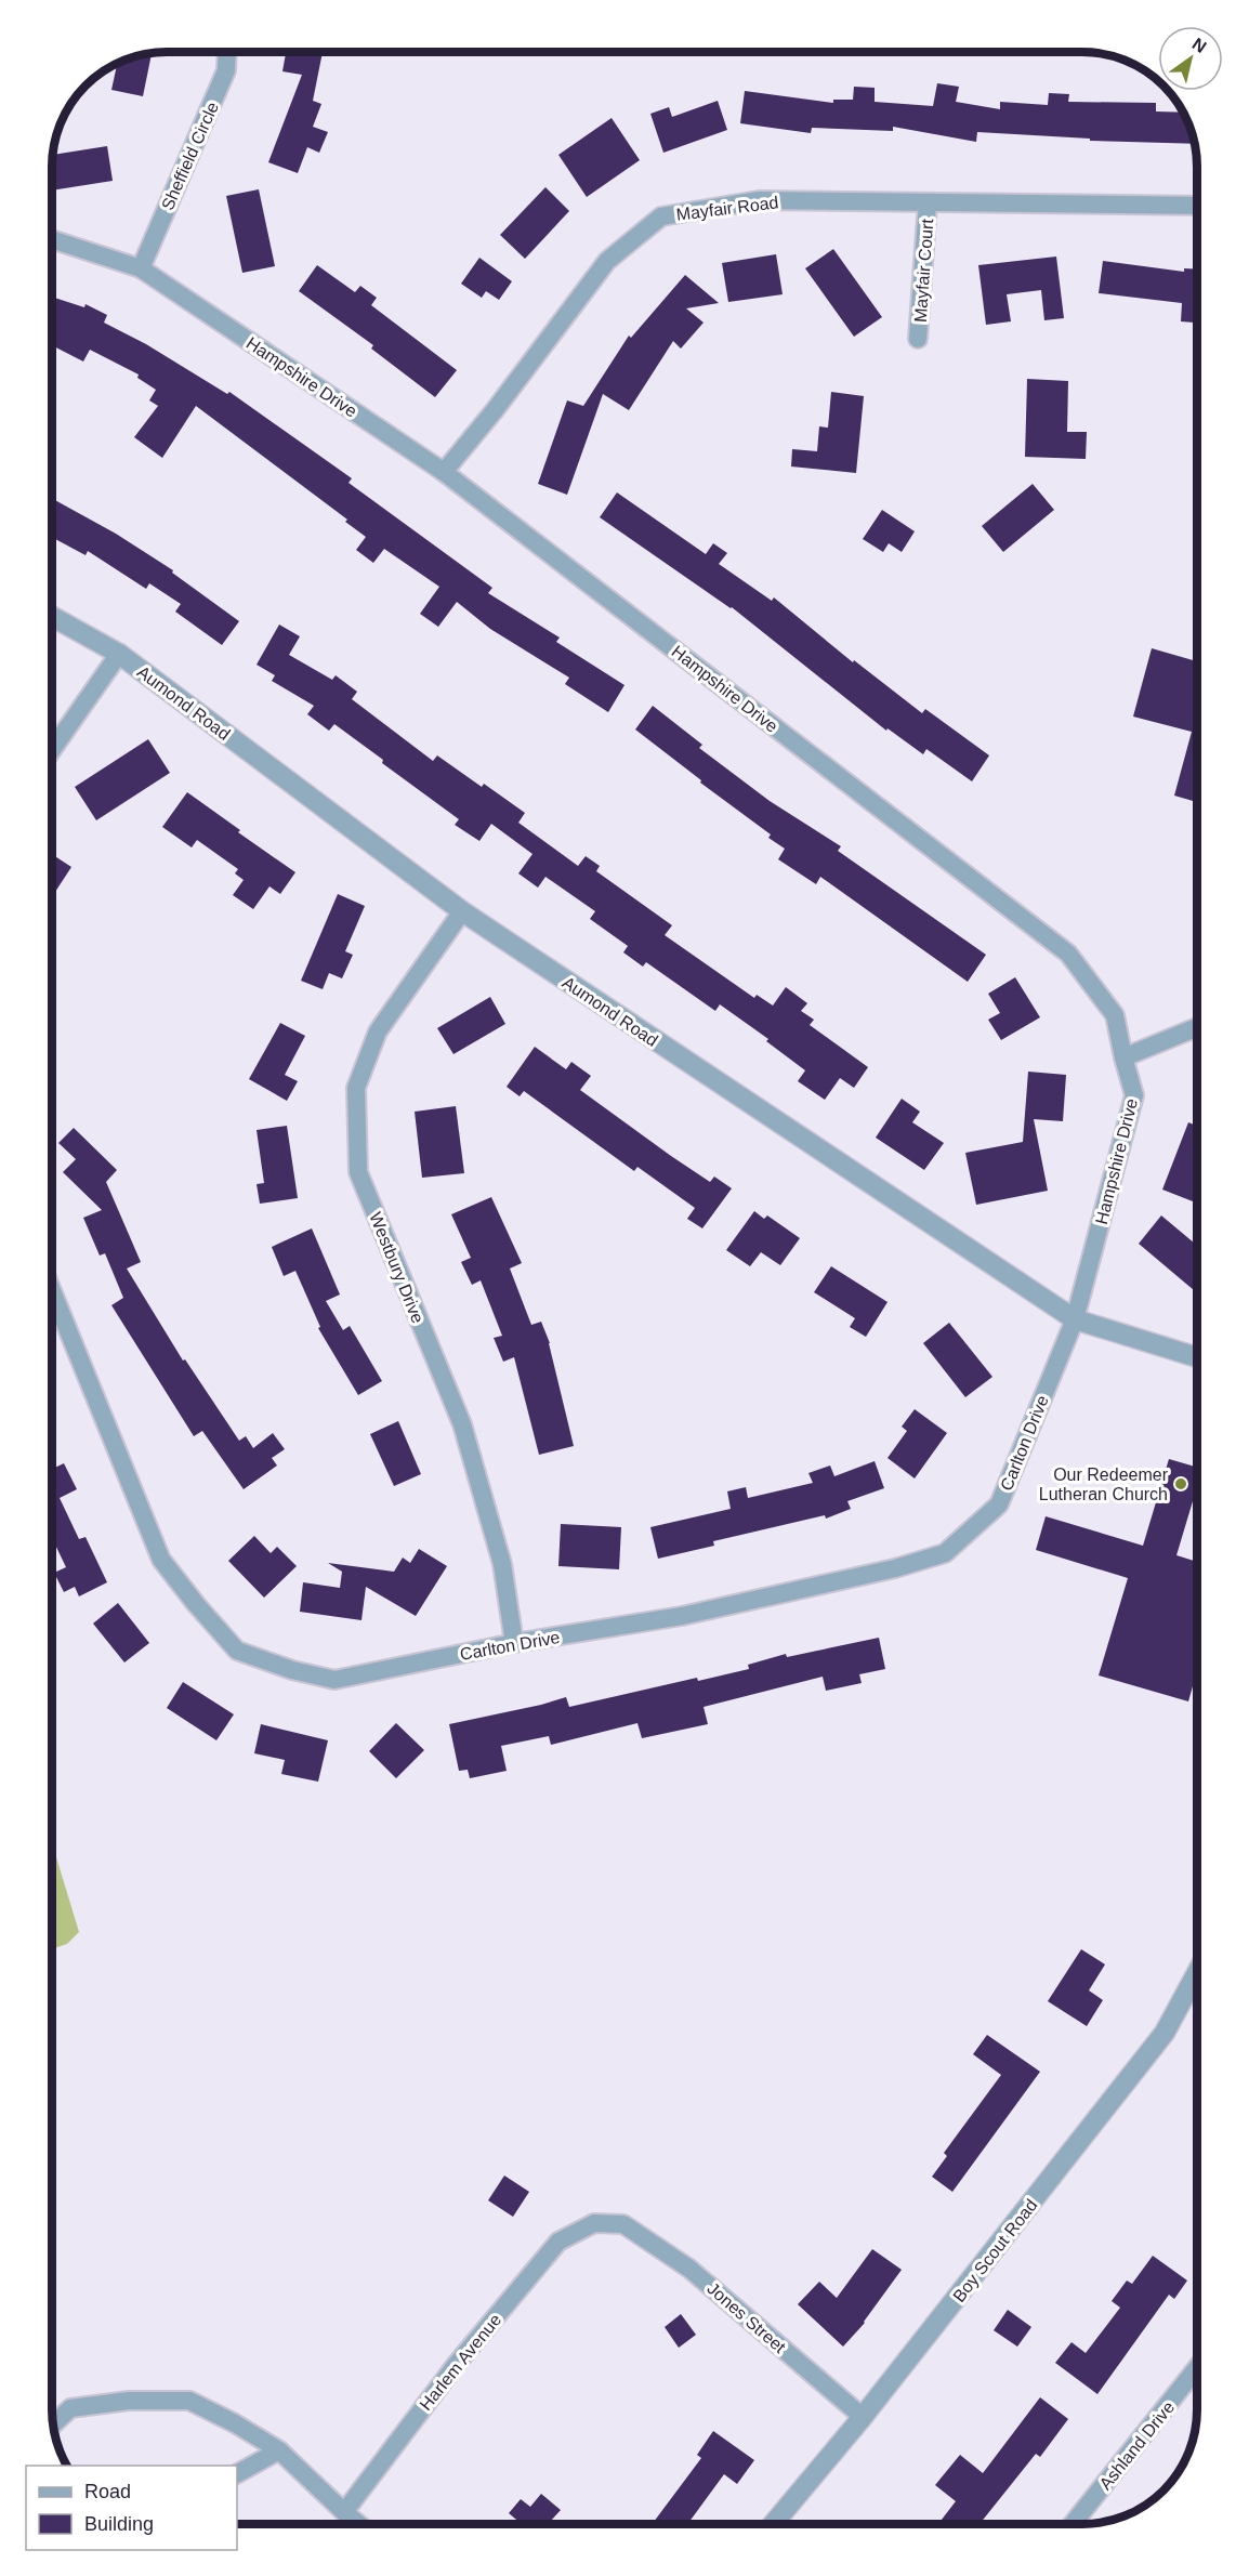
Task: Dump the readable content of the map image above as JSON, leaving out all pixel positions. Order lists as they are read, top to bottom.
{
  "streets": {
    "street": [
      "Sheffield Circle",
      "Mayfair Road",
      "Mayfair Court",
      "Hampshire Drive",
      "Aumond Road",
      "Westbury Drive",
      "Carlton Drive",
      "Boy Scout Road",
      "Jones Street",
      "Harlem Avenue",
      "Ashland Drive"
    ]
  },
  "crossings": [
    ["Sheffield Circle", "Hampshire Drive"],
    ["Mayfair Road", "Mayfair Court"],
    ["Mayfair Road", "Hampshire Drive"],
    ["Hampshire Drive", "Aumond Road"],
    ["Hampshire Drive", "Carlton Drive"],
    ["Aumond Road", "Westbury Drive"],
    ["Aumond Road", "Carlton Drive"],
    ["Westbury Drive", "Carlton Drive"],
    ["Boy Scout Road", "Jones Street"],
    ["Jones Street", "Harlem Avenue"]
  ],
  "places": ["Our Redeemer Lutheran Church"],
  "legend": ["Road", "Building"],
  "north": "top right"
}
